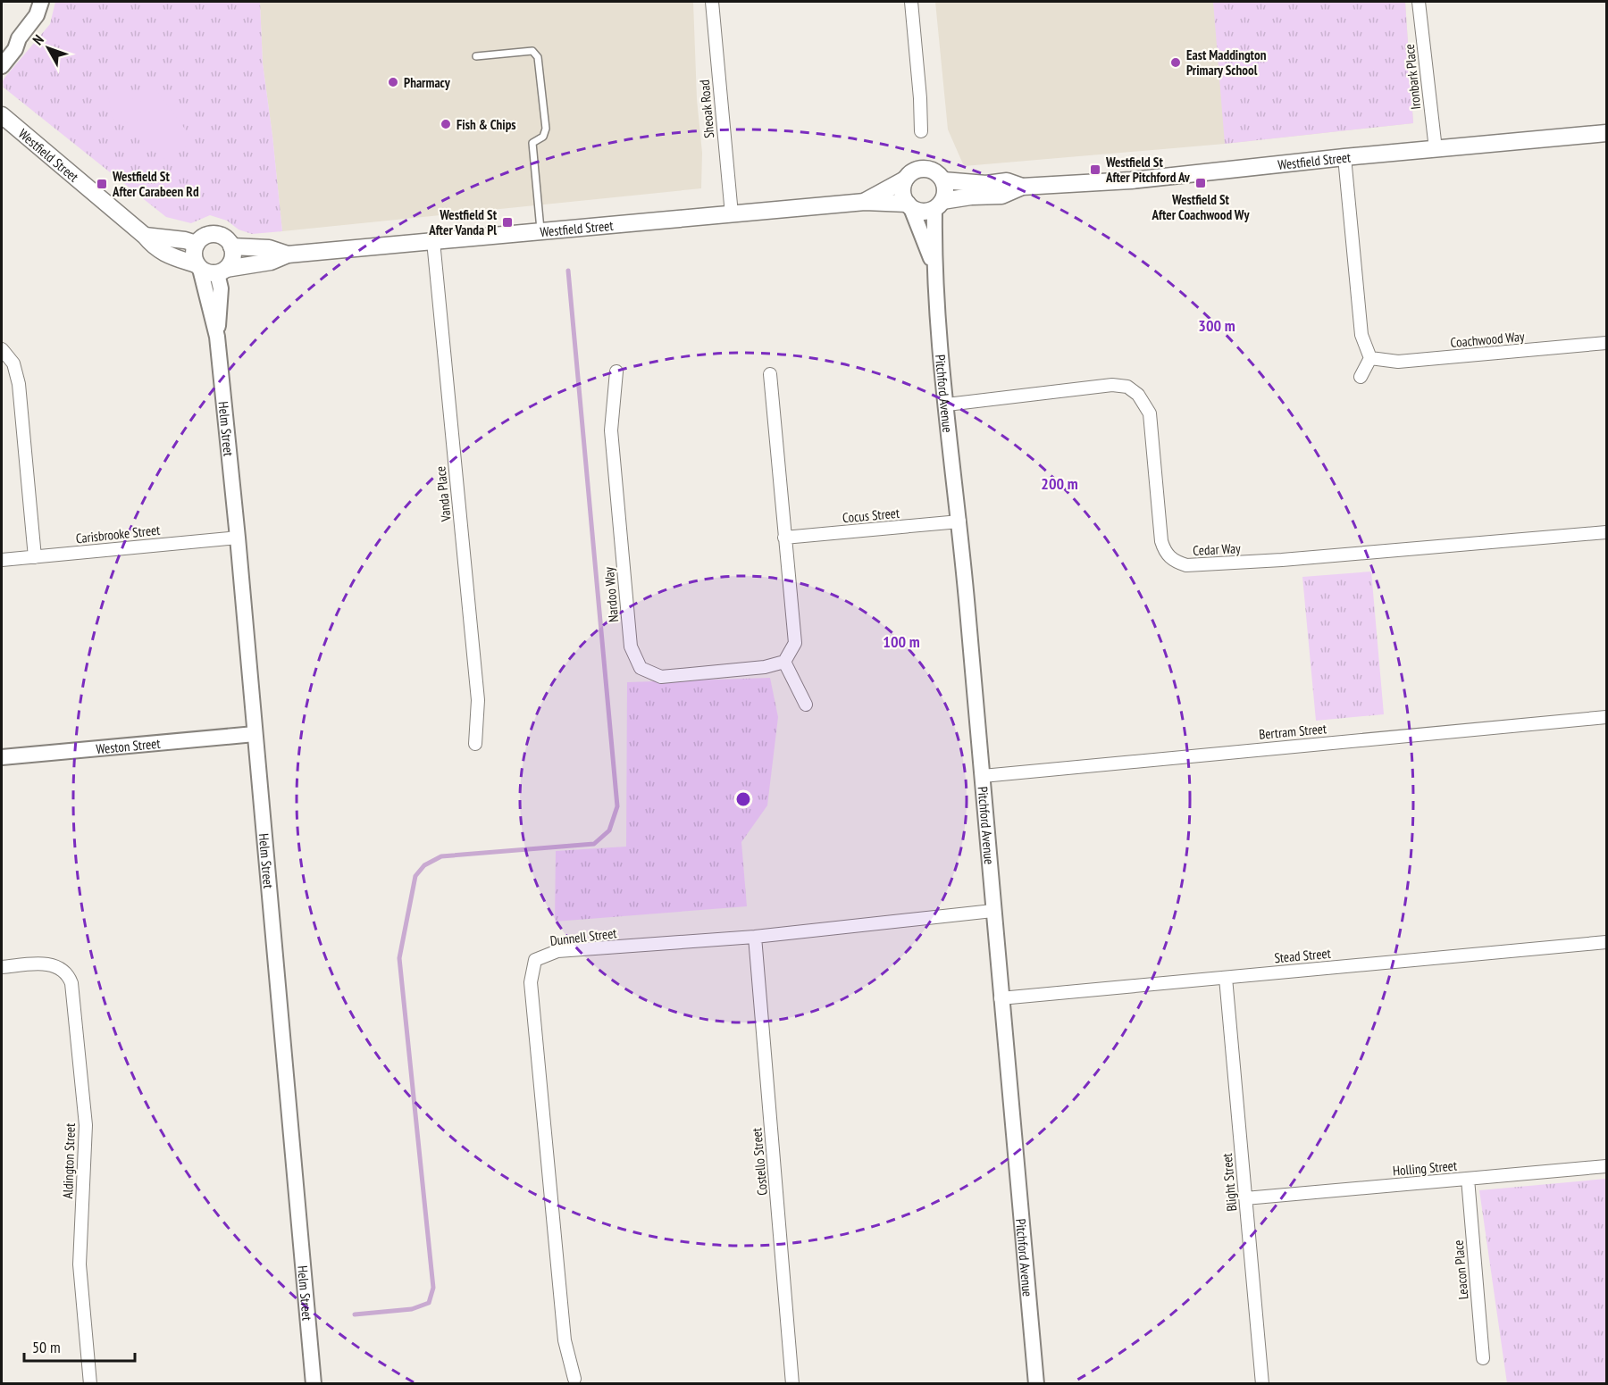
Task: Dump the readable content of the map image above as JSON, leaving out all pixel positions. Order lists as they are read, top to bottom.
{
  "streets": {
    "main road": ["Westfield Street"],
    "street": [
      "Ironbark Place",
      "Sheoak Road",
      "Coachwood Way",
      "Pitchford Avenue",
      "Helm Street",
      "Vanda Place",
      "Cocus Street",
      "Carisbrooke Street",
      "Cedar Way",
      "Nardoo Way",
      "Bertram Street",
      "Weston Street",
      "Dunnell Street",
      "Stead Street",
      "Aldington Street",
      "Costello Street",
      "Holling Street",
      "Blight Street",
      "Leacon Place"
    ]
  },
  "crossings": [
    ["Ironbark Place", "Westfield Street"],
    ["Sheoak Road", "Westfield Street"],
    ["Westfield Street", "Pitchford Avenue"],
    ["Westfield Street", "Helm Street"],
    ["Westfield Street", "Vanda Place"],
    ["Pitchford Avenue", "Cocus Street"],
    ["Pitchford Avenue", "Cedar Way"],
    ["Pitchford Avenue", "Bertram Street"],
    ["Pitchford Avenue", "Dunnell Street"],
    ["Pitchford Avenue", "Stead Street"],
    ["Helm Street", "Carisbrooke Street"],
    ["Helm Street", "Weston Street"],
    ["Dunnell Street", "Costello Street"],
    ["Stead Street", "Blight Street"],
    ["Holling Street", "Blight Street"],
    ["Holling Street", "Leacon Place"]
  ],
  "places": {
    "other": ["East Maddington Primary School", "Pharmacy", "Fish & Chips"],
    "transit": [
      "Westfield St After Pitchford Av",
      "Westfield St After Coachwood Wy",
      "Westfield St After Carabeen Rd",
      "Westfield St After Vanda Pl"
    ]
  },
  "scale_bar": "50 m",
  "north": "top left",
  "rings": ["300 m", "200 m", "100 m"]
}
